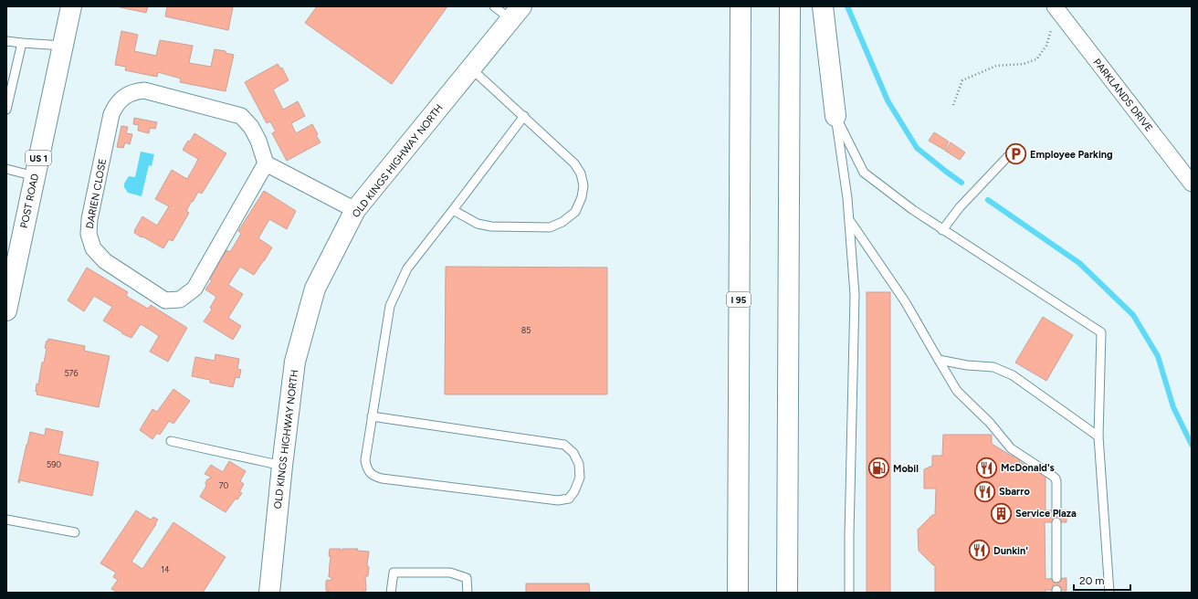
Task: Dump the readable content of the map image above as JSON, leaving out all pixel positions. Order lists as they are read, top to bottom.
{
  "streets": {
    "main road": [
      "US 1",
      "OLD KINGS HIGHWAY NORTH",
      "POST ROAD",
      "I 95"
    ],
    "street": ["PARKLANDS DRIVE", "DARIEN CLOSE"]
  },
  "places": {
    "parking": ["Employee Parking"],
    "restaurant": ["McDonald's", "Sbarro", "Dunkin'"],
    "fuel station": ["Mobil"],
    "building": ["Service Plaza"]
  },
  "house_numbers": [
    "85",
    "576",
    "590",
    "70",
    "14"
  ],
  "scale_bar": "20 m"
}
